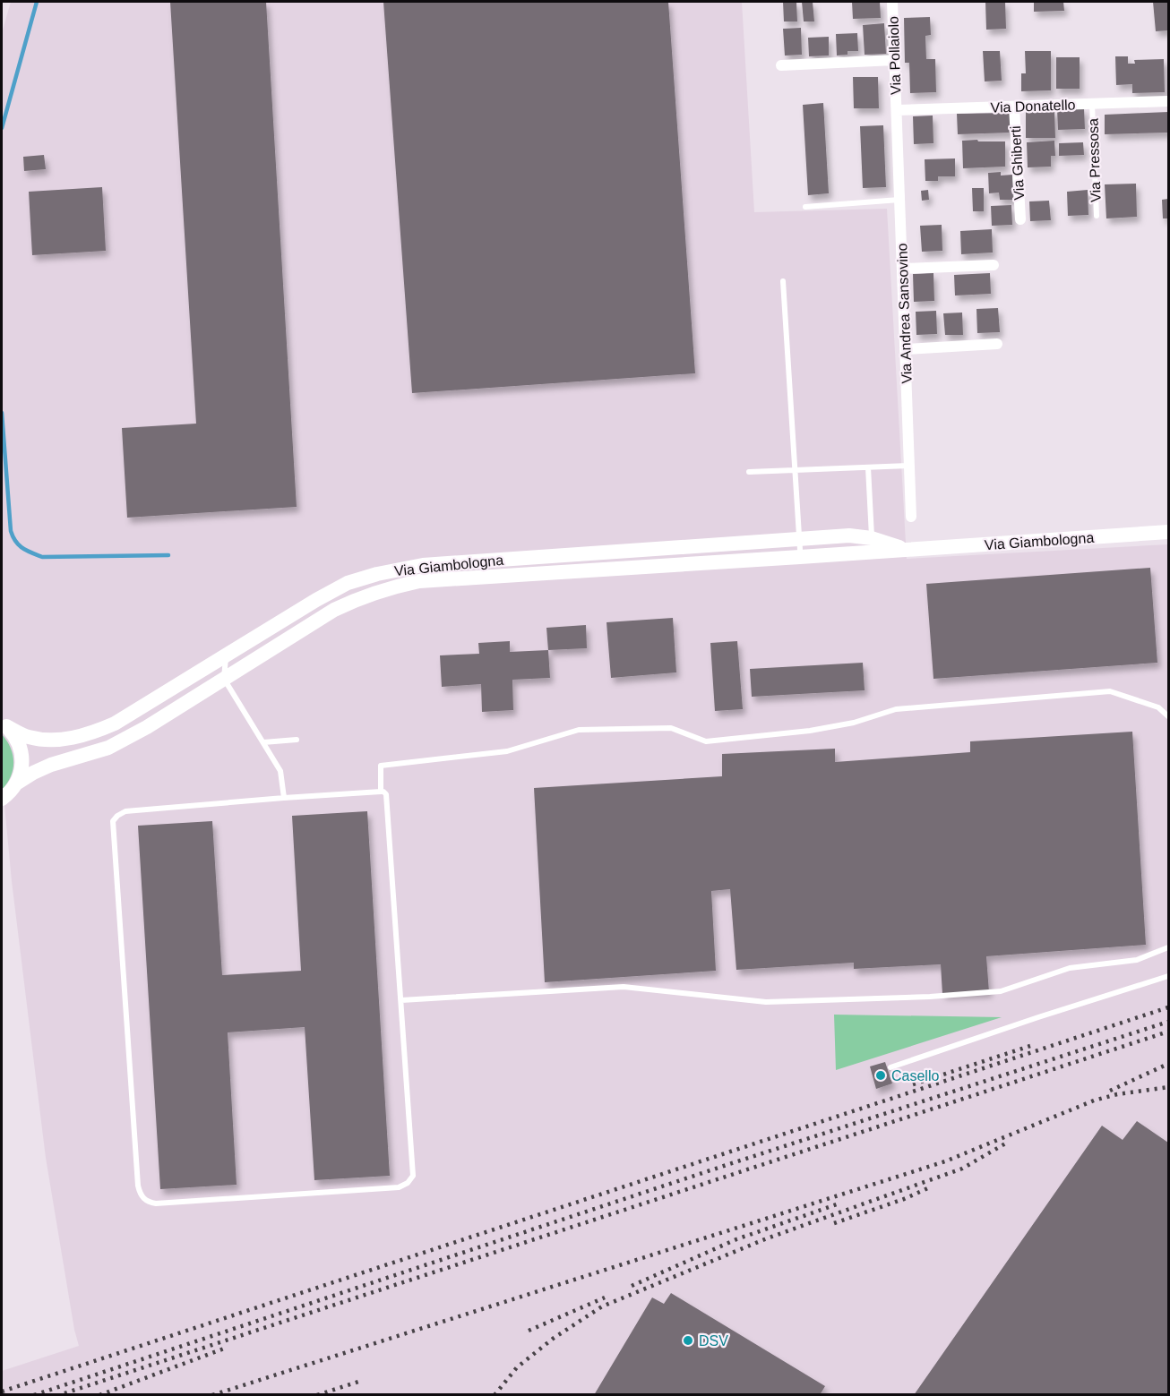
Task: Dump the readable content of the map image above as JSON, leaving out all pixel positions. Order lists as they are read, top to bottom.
{
  "streets": {
    "street": [
      "Via Pollaiolo",
      "Via Donatello",
      "Via Ghiberti",
      "Via Andrea Sansovino",
      "Via Giambologna"
    ],
    "lane": ["Via Pressosa"]
  },
  "crossings": [
    ["Via Pollaiolo", "Via Donatello"],
    ["Via Pollaiolo", "Via Andrea Sansovino"],
    ["Via Donatello", "Via Pressosa"],
    ["Via Donatello", "Via Ghiberti"],
    ["Via Donatello", "Via Andrea Sansovino"]
  ],
  "places": ["Casello", "DSV"]
}
